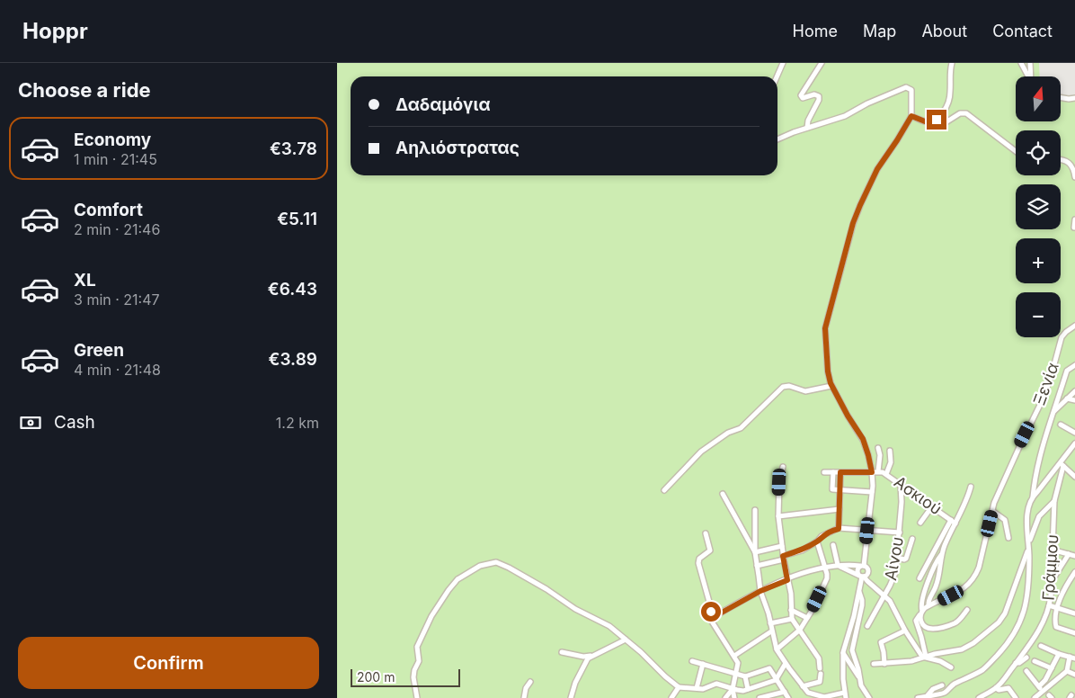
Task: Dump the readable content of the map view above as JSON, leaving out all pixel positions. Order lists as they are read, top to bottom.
{
  "streets": {
    "street": [
      "Ξενία",
      "Ασκιού",
      "Αίνου",
      "Γράμμου"
    ]
  },
  "crossings": [
    ["Ασκιού", "Αίνου"]
  ],
  "scale_bar": "200 m",
  "north": "top",
  "page": {
    "header": "Hoppr",
    "nav": [
      "Home",
      "Map",
      "About",
      "Contact"
    ],
    "heading": "Choose a ride",
    "map_buttons": ["+", "−"],
    "banner": ["Δαδαμόγια", "Αηλιόστρατας"],
    "list": [
      {
        "name": "Economy",
        "note": "1 min · 21:45",
        "value": "€3.78"
      },
      {
        "name": "Comfort",
        "note": "2 min · 21:46",
        "value": "€5.11"
      },
      {
        "name": "XL",
        "note": "3 min · 21:47",
        "value": "€6.43"
      },
      {
        "name": "Green",
        "note": "4 min · 21:48",
        "value": "€3.89"
      }
    ],
    "pay": ["Cash", "1.2 km"],
    "buttons": "Confirm",
    "scale": "200 m"
  }
}
